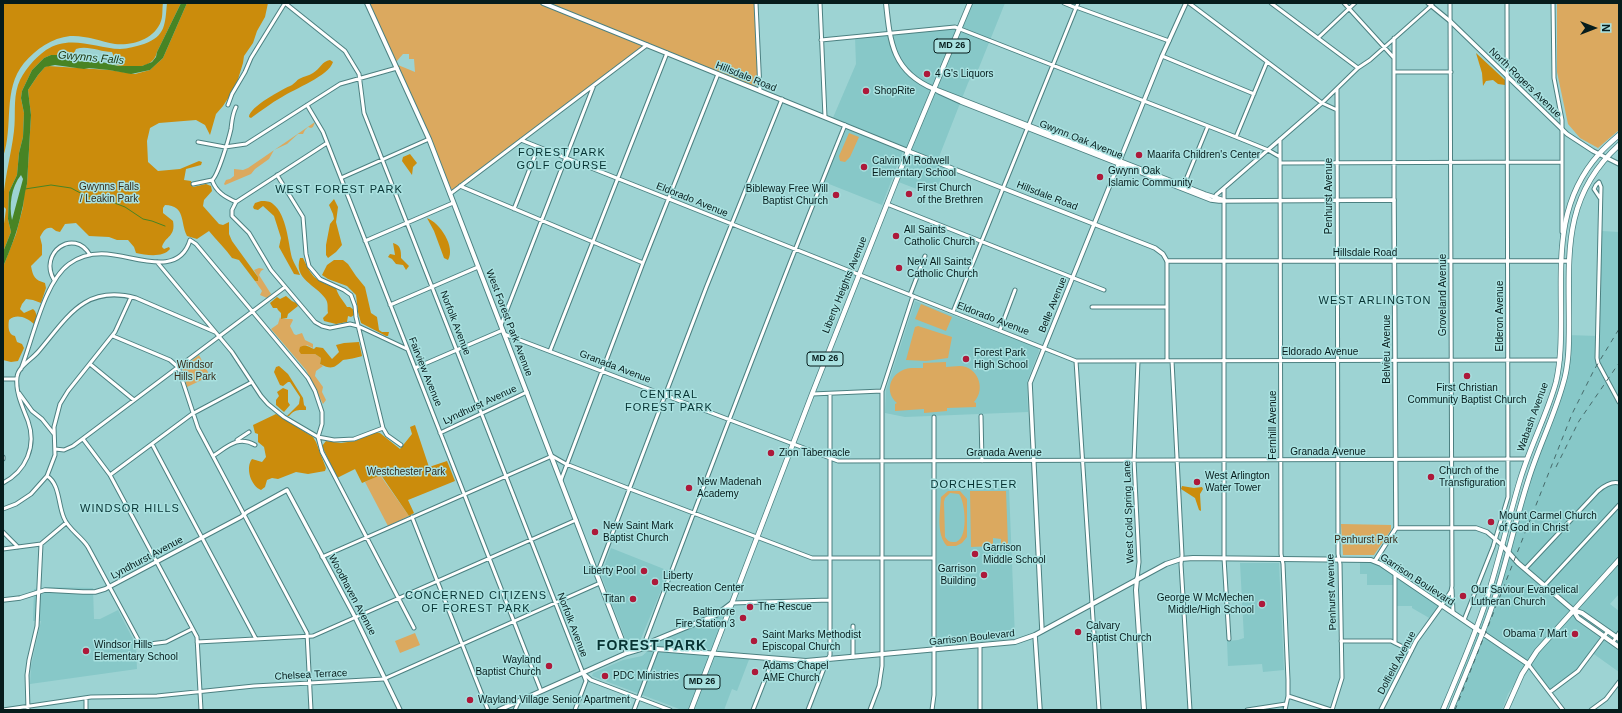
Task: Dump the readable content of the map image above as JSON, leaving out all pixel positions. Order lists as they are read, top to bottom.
{
  "streets": {
    "main road": [
      "MD 26",
      "Hillsdale Road",
      "Gwynn Oak Avenue",
      "Liberty Heights Avenue",
      "West Forest Park Avenue",
      "Wabash Avenue",
      "West Cold Spring Lane",
      "Garrison Boulevard"
    ],
    "street": [
      "North Rogers Avenue",
      "Penhurst Avenue",
      "Eldorado Avenue",
      "Groveland Avenue",
      "Belle Avenue",
      "Elderon Avenue",
      "Norfolk Avenue",
      "Belvieu Avenue",
      "Granada Avenue",
      "Fairview Avenue",
      "Lyndhurst Avenue",
      "Fernhill Avenue",
      "Woodhaven Avenue",
      "Dolfield Avenue",
      "Chelsea Terrace"
    ]
  },
  "crossings": [
    ["Hillsdale Road", "Penhurst Avenue"],
    ["Hillsdale Road", "Liberty Heights Avenue"],
    ["Hillsdale Road", "Groveland Avenue"],
    ["Hillsdale Road", "Belle Avenue"],
    ["Hillsdale Road", "Elderon Avenue"],
    ["Hillsdale Road", "Belvieu Avenue"],
    ["Hillsdale Road", "Wabash Avenue"],
    ["Hillsdale Road", "Fernhill Avenue"],
    ["North Rogers Avenue", "Groveland Avenue"],
    ["North Rogers Avenue", "Elderon Avenue"],
    ["North Rogers Avenue", "Wabash Avenue"],
    ["Gwynn Oak Avenue", "Penhurst Avenue"],
    ["Gwynn Oak Avenue", "Liberty Heights Avenue"],
    ["Gwynn Oak Avenue", "Belle Avenue"],
    ["Gwynn Oak Avenue", "Belvieu Avenue"],
    ["Gwynn Oak Avenue", "Fernhill Avenue"],
    ["Penhurst Avenue", "Eldorado Avenue"],
    ["Penhurst Avenue", "Granada Avenue"],
    ["Penhurst Avenue", "Garrison Boulevard"],
    ["Eldorado Avenue", "Liberty Heights Avenue"],
    ["Eldorado Avenue", "Groveland Avenue"],
    ["Eldorado Avenue", "Belle Avenue"],
    ["Eldorado Avenue", "Elderon Avenue"],
    ["Eldorado Avenue", "Belvieu Avenue"],
    ["Eldorado Avenue", "Wabash Avenue"],
    ["Eldorado Avenue", "Fernhill Avenue"],
    ["Eldorado Avenue", "West Cold Spring Lane"],
    ["Liberty Heights Avenue", "Granada Avenue"],
    ["Liberty Heights Avenue", "Garrison Boulevard"],
    ["Groveland Avenue", "Granada Avenue"],
    ["Groveland Avenue", "Garrison Boulevard"],
    ["Groveland Avenue", "Dolfield Avenue"],
    ["Belle Avenue", "Granada Avenue"],
    ["Belle Avenue", "Garrison Boulevard"],
    ["Elderon Avenue", "Granada Avenue"],
    ["Elderon Avenue", "Garrison Boulevard"],
    ["Norfolk Avenue", "Lyndhurst Avenue"],
    ["Norfolk Avenue", "Garrison Boulevard"],
    ["Norfolk Avenue", "Chelsea Terrace"],
    ["West Forest Park Avenue", "Granada Avenue"],
    ["West Forest Park Avenue", "Lyndhurst Avenue"],
    ["West Forest Park Avenue", "Garrison Boulevard"],
    ["West Forest Park Avenue", "Chelsea Terrace"],
    ["Belvieu Avenue", "Granada Avenue"],
    ["Granada Avenue", "Wabash Avenue"],
    ["Granada Avenue", "Fernhill Avenue"],
    ["Granada Avenue", "West Cold Spring Lane"],
    ["Fairview Avenue", "Lyndhurst Avenue"],
    ["Fairview Avenue", "Garrison Boulevard"],
    ["Fairview Avenue", "Chelsea Terrace"],
    ["Lyndhurst Avenue", "Woodhaven Avenue"],
    ["Wabash Avenue", "Garrison Boulevard"],
    ["Fernhill Avenue", "Garrison Boulevard"],
    ["West Cold Spring Lane", "Garrison Boulevard"],
    ["Garrison Boulevard", "Dolfield Avenue"],
    ["Woodhaven Avenue", "Chelsea Terrace"]
  ],
  "districts": [
    "FOREST PARK GOLF COURSE",
    "WEST FOREST PARK",
    "WEST ARLINGTON",
    "CENTRAL FOREST PARK",
    "DORCHESTER",
    "WINDSOR HILLS",
    "CONCERNED CITIZENS OF FOREST PARK",
    "FOREST PARK"
  ],
  "water": ["Gwynns Falls"],
  "parks": [
    "Gwynns Falls / Leakin Park",
    "Windsor Hills Park",
    "Westchester Park",
    "Penhurst Park"
  ],
  "places": [
    "4 G's Liquors",
    "ShopRite",
    "Maarifa Children's Center",
    "Calvin M Rodwell Elementary School",
    "Gwynn Oak Islamic Community",
    "First Church of the Brethren",
    "Bibleway Free Will Baptist Church",
    "All Saints Catholic Church",
    "New All Saints Catholic Church",
    "Forest Park High School",
    "First Christian Community Baptist Church",
    "Zion Tabernacle",
    "Church of the Transfiguration",
    "West Arlington Water Tower",
    "New Madenah Academy",
    "Mount Carmel Church of God in Christ",
    "New Saint Mark Baptist Church",
    "Garrison Middle School",
    "Liberty Pool",
    "Garrison Building",
    "Liberty Recreation Center",
    "Our Saviour Evangelical Lutheran Church",
    "Titan",
    "George W McMechen Middle/High School",
    "The Rescue",
    "Baltimore Fire Station 3",
    "Calvary Baptist Church",
    "Obama 7 Mart",
    "Saint Marks Methodist Episcopal Church",
    "Windsor Hills Elementary School",
    "Wayland Baptist Church",
    "Adams Chapel AME Church",
    "PDC Ministries",
    "Wayland Village Senior Apartment"
  ],
  "north": "right"
}
